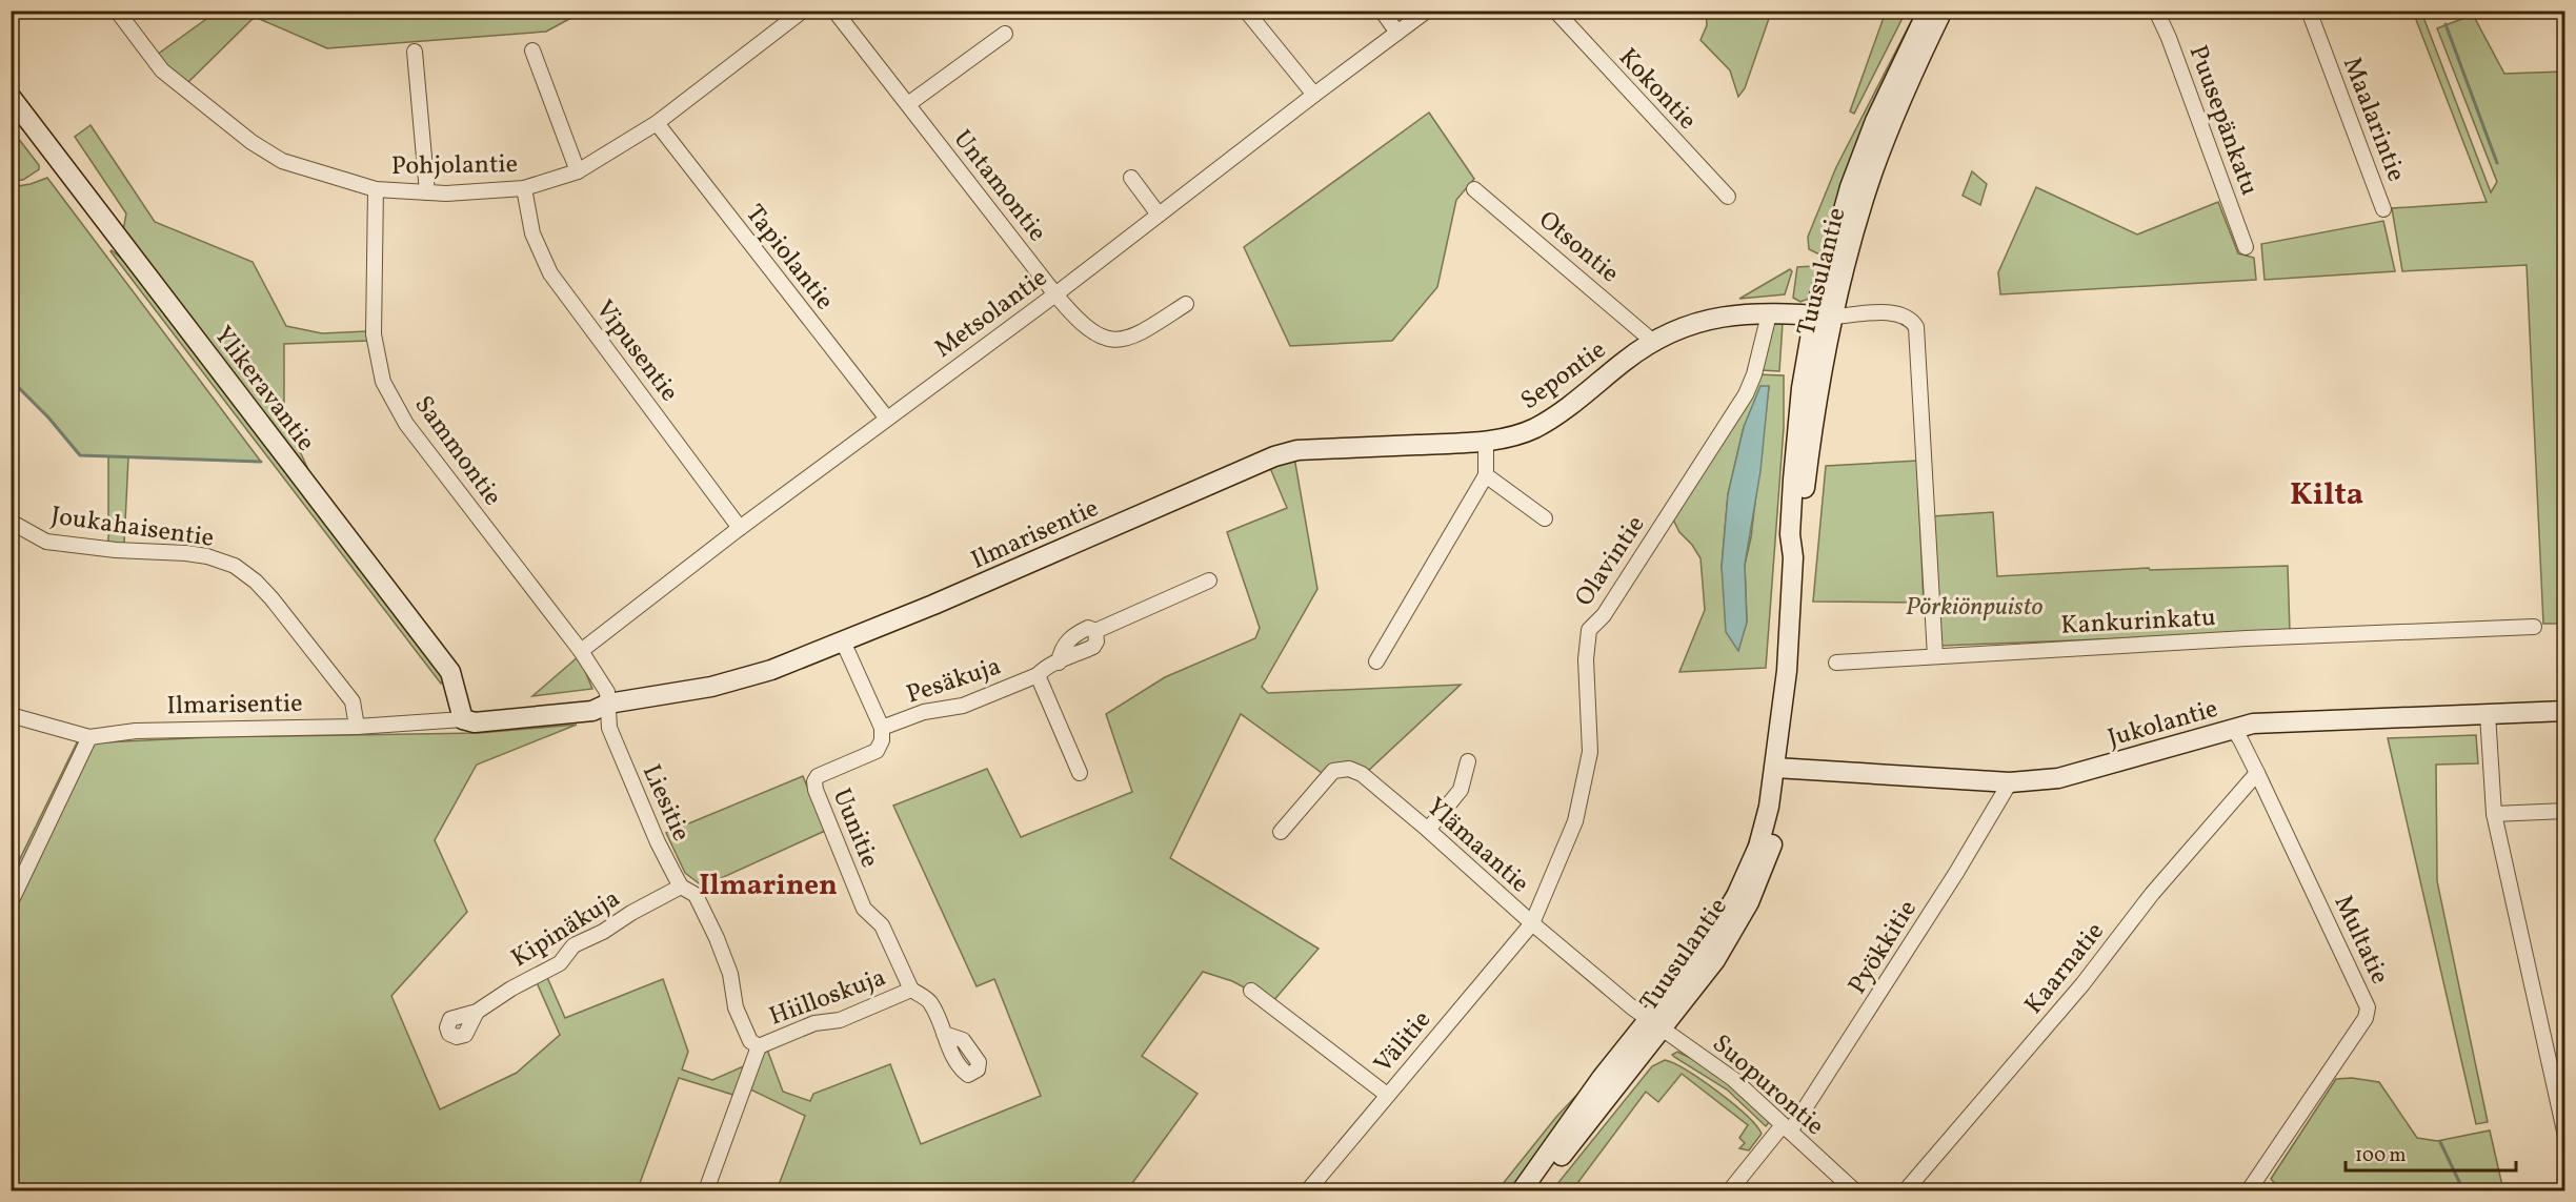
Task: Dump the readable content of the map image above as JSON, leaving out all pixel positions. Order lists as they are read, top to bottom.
{
  "streets": {
    "street": [
      "Kokontie",
      "Maalarintie",
      "Puusepänkatu",
      "Pohjolantie",
      "Untamontie",
      "Otsontie",
      "Tapiolantie",
      "Tuusulantie",
      "Metsolantie",
      "Vipusentie",
      "Sepontie",
      "Ylikeravantie",
      "Sammontie",
      "Joukahaisentie",
      "Ilmarisentie",
      "Olavintie",
      "Kankurinkatu",
      "Pesäkuja",
      "Jukolantie",
      "Liesitie",
      "Uunitie",
      "Ylämaantie",
      "Kipinäkuja",
      "Multatie",
      "Pyökkitie",
      "Kaarnatie",
      "Hiilloskuja",
      "Välitie",
      "Suopurontie"
    ]
  },
  "crossings": [
    ["Pohjolantie", "Tapiolantie"],
    ["Pohjolantie", "Vipusentie"],
    ["Pohjolantie", "Sammontie"],
    ["Untamontie", "Metsolantie"],
    ["Otsontie", "Sepontie"],
    ["Tapiolantie", "Metsolantie"],
    ["Tuusulantie", "Sepontie"],
    ["Tuusulantie", "Jukolantie"],
    ["Tuusulantie", "Ylämaantie"],
    ["Tuusulantie", "Suopurontie"],
    ["Metsolantie", "Vipusentie"],
    ["Metsolantie", "Sammontie"],
    ["Sepontie", "Ilmarisentie"],
    ["Sepontie", "Olavintie"],
    ["Ylikeravantie", "Ilmarisentie"],
    ["Sammontie", "Ilmarisentie"],
    ["Sammontie", "Liesitie"],
    ["Joukahaisentie", "Ilmarisentie"],
    ["Ilmarisentie", "Liesitie"],
    ["Olavintie", "Ylämaantie"],
    ["Olavintie", "Välitie"],
    ["Pesäkuja", "Uunitie"],
    ["Jukolantie", "Multatie"],
    ["Jukolantie", "Pyökkitie"],
    ["Liesitie", "Kipinäkuja"],
    ["Liesitie", "Hiilloskuja"],
    ["Uunitie", "Hiilloskuja"],
    ["Ylämaantie", "Välitie"],
    ["Ylämaantie", "Suopurontie"],
    ["Multatie", "Kaarnatie"],
    ["Pyökkitie", "Suopurontie"]
  ],
  "districts": ["Kilta", "Ilmarinen"],
  "parks": ["Pörkiönpuisto"],
  "scale_bar": "100 m"
}
